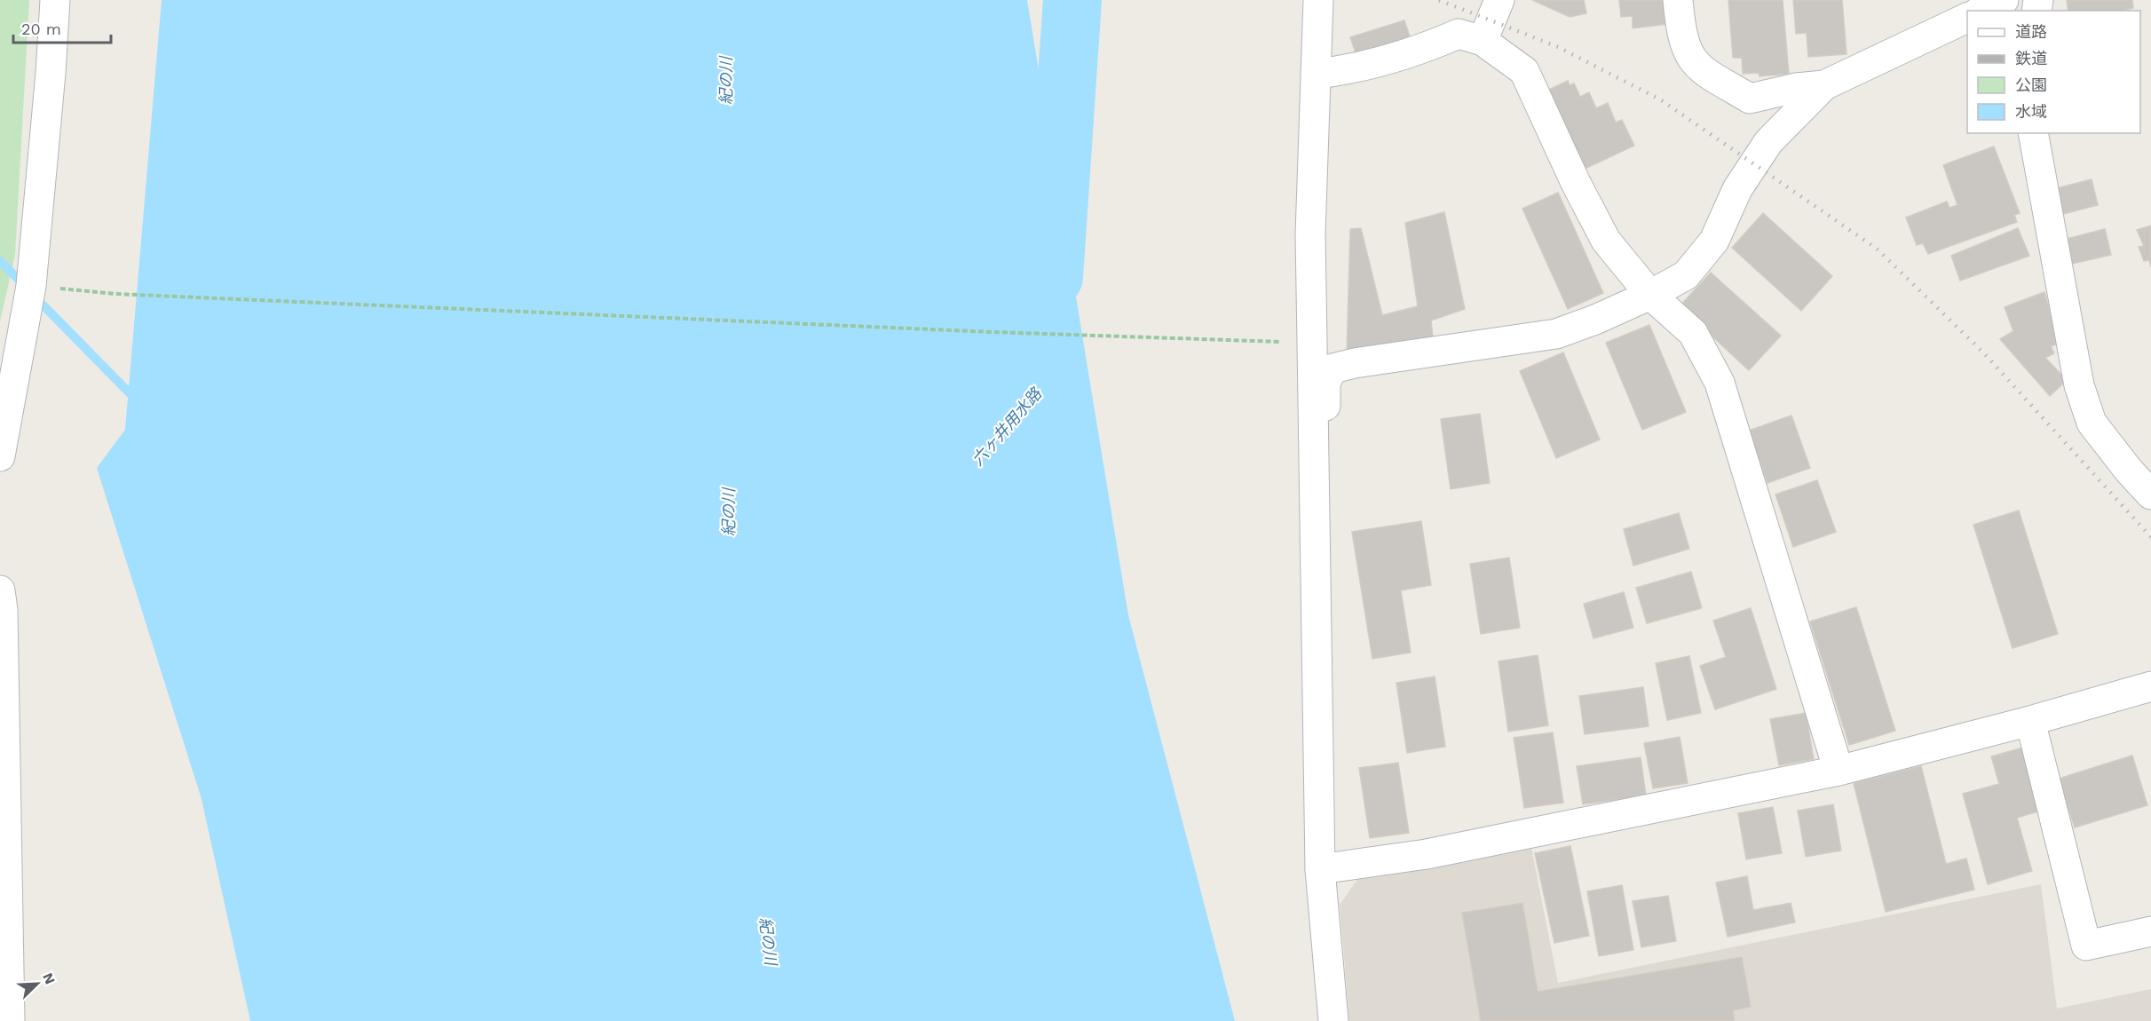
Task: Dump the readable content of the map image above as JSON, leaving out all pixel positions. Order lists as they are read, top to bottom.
{
  "water": ["紀の川", "六ヶ井用水路"],
  "legend": [
    "道路",
    "鉄道",
    "公園",
    "水域"
  ],
  "scale_bar": "20 m",
  "north": "top right"
}
